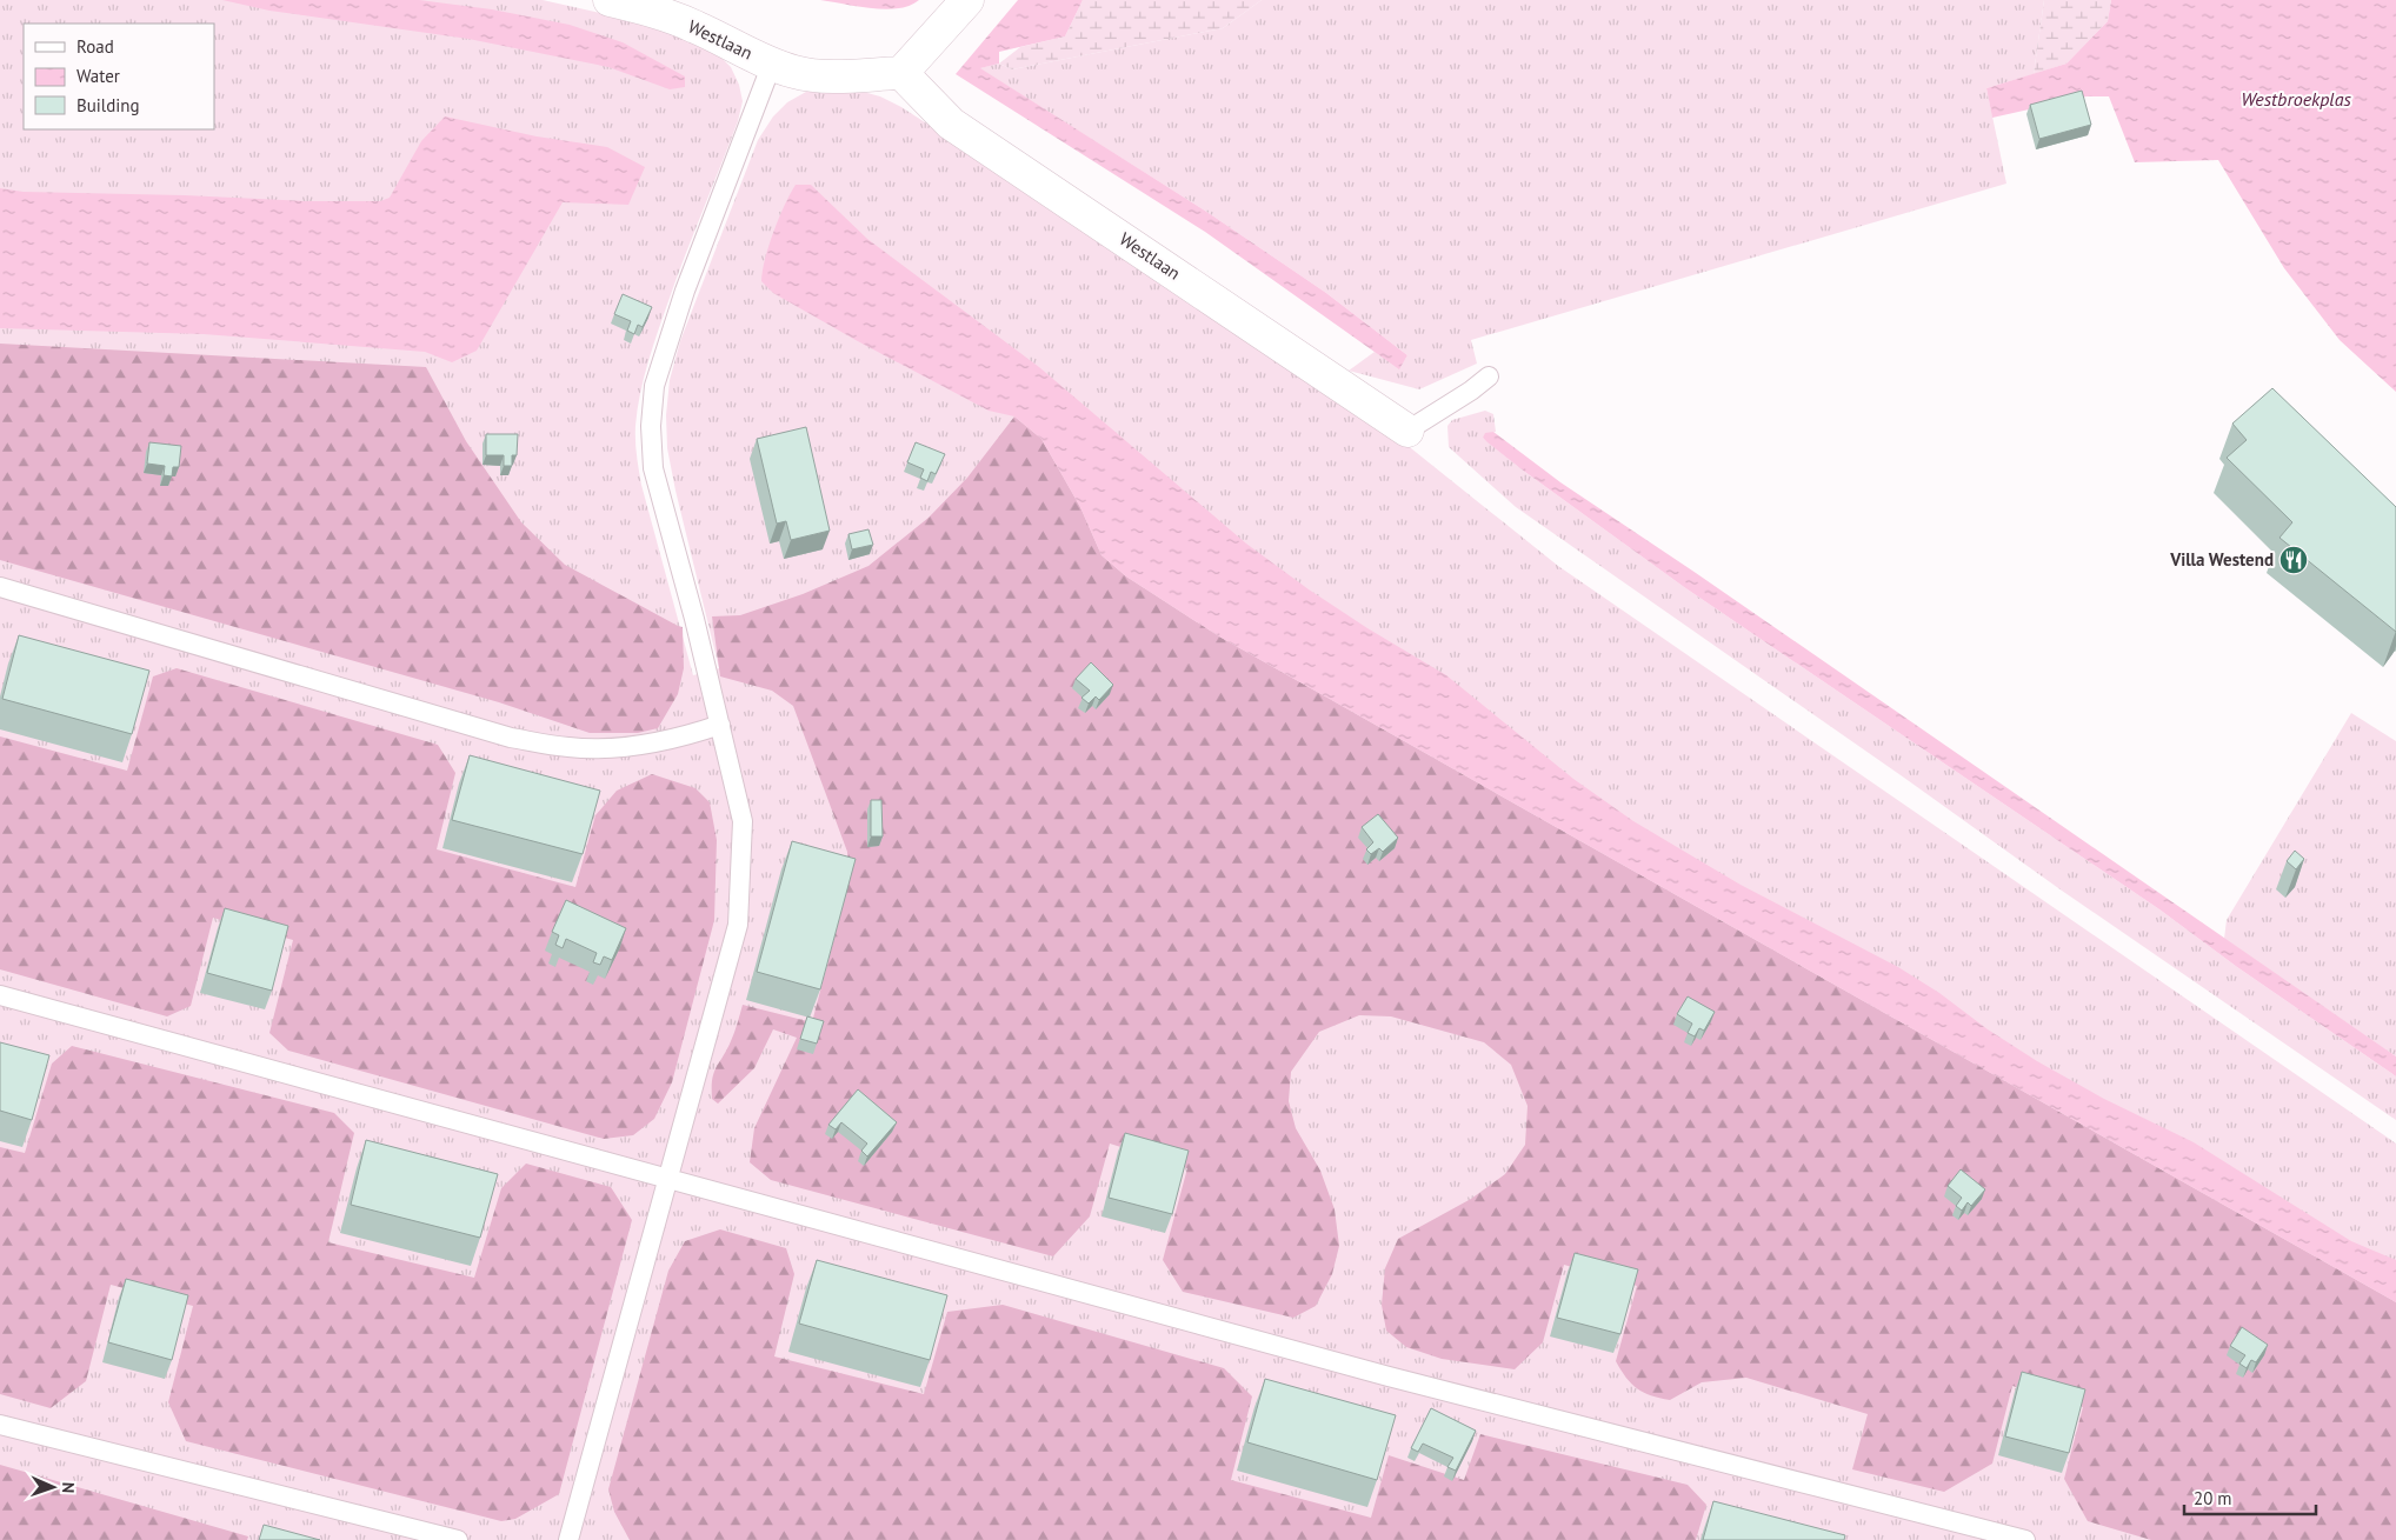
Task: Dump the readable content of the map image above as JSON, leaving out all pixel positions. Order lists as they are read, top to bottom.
{
  "streets": {
    "street": ["Westlaan"]
  },
  "water": ["Westbroekplas"],
  "places": {
    "restaurant": ["Villa Westend"]
  },
  "legend": ["Road", "Water", "Building"],
  "scale_bar": "20 m",
  "north": "right"
}
